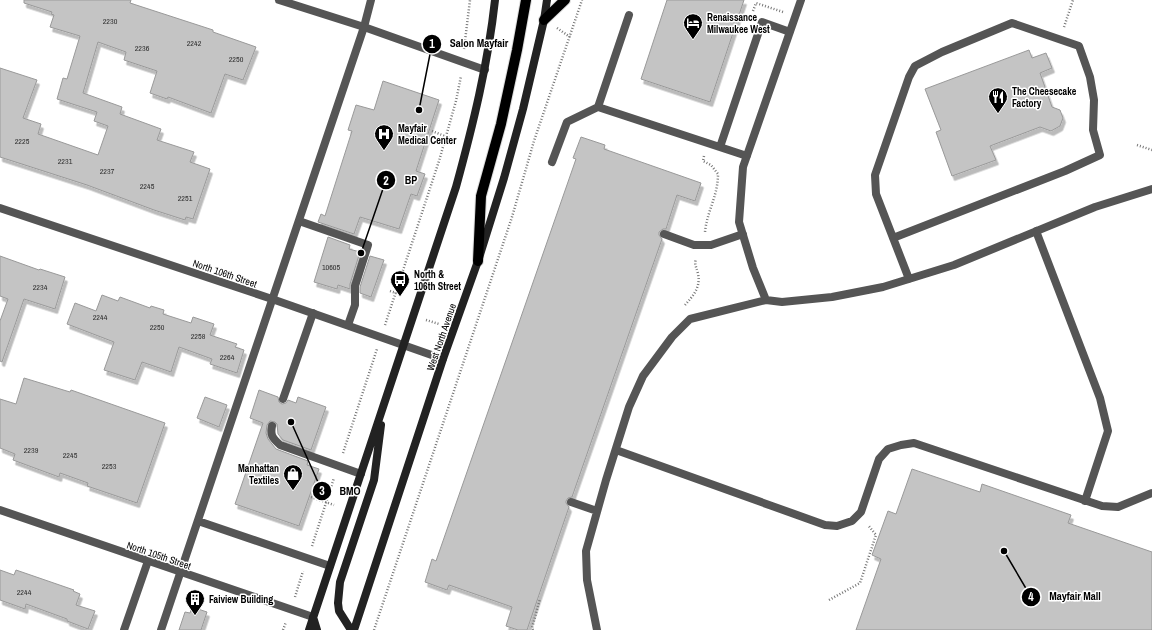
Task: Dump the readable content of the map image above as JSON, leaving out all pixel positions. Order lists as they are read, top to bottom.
{
  "streets": {
    "main road": ["West North Avenue"],
    "street": ["North 106th Street", "North 105th Street"]
  },
  "crossings": [
    ["North 106th Street", "West North Avenue"]
  ],
  "places": {
    "hotel": ["Renaissance Milwaukee West"],
    "other": [
      "Salon Mayfair",
      "BP",
      "BMO",
      "Mayfair Mall"
    ],
    "restaurant": ["The Cheesecake Factory"],
    "hospital": ["Mayfair Medical Center"],
    "bus stop": ["North & 106th Street"],
    "shop": ["Manhattan Textiles"],
    "building": ["Faiview Building"]
  },
  "house_numbers": [
    "2230",
    "2242",
    "2236",
    "2250",
    "2225",
    "2231",
    "2237",
    "2245",
    "2251",
    "10605",
    "2234",
    "2244",
    "2250",
    "2258",
    "2264",
    "2239",
    "2245",
    "2253",
    "2244"
  ]
}
